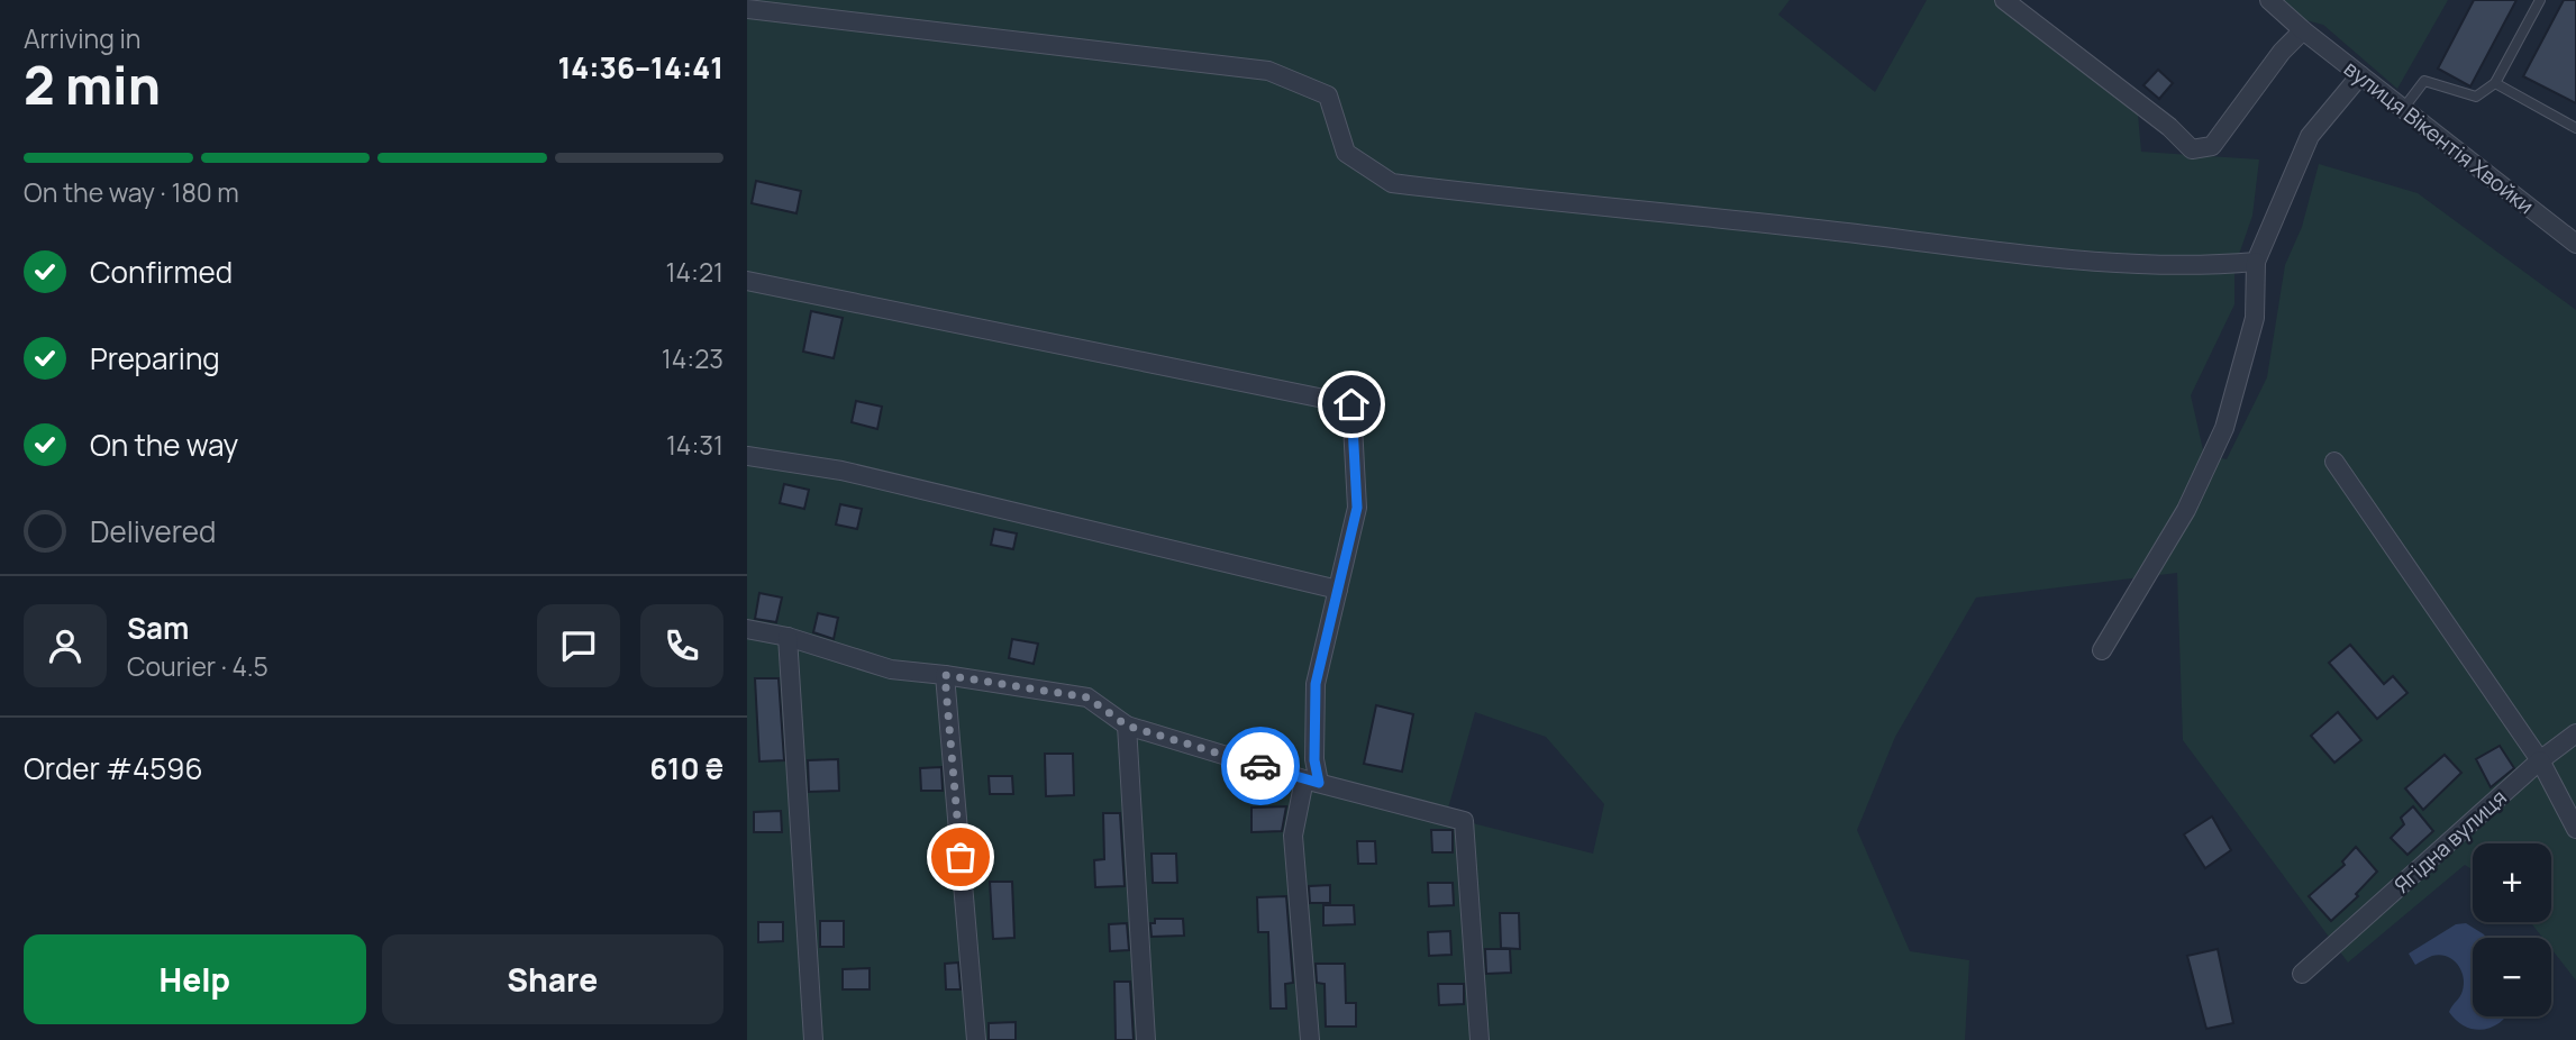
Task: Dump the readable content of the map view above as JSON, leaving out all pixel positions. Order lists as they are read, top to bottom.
{
  "streets": {
    "street": ["вулиця Вікентія Хвойки", "Ягідна вулиця"]
  },
  "page": {
    "heading": ["2 min", "Arriving in", "14:36–14:41"],
    "panel": [
      "Sam",
      "Courier · 4.5",
      "Order #4596",
      "610 ₴"
    ],
    "bar": "On the way · 180 m",
    "list": [
      ["Confirmed", "14:21"],
      ["Preparing", "14:23"],
      ["On the way", "14:31"],
      "Delivered"
    ],
    "map_buttons": ["+", "−"],
    "buttons": ["Help", "Share"]
  }
}
